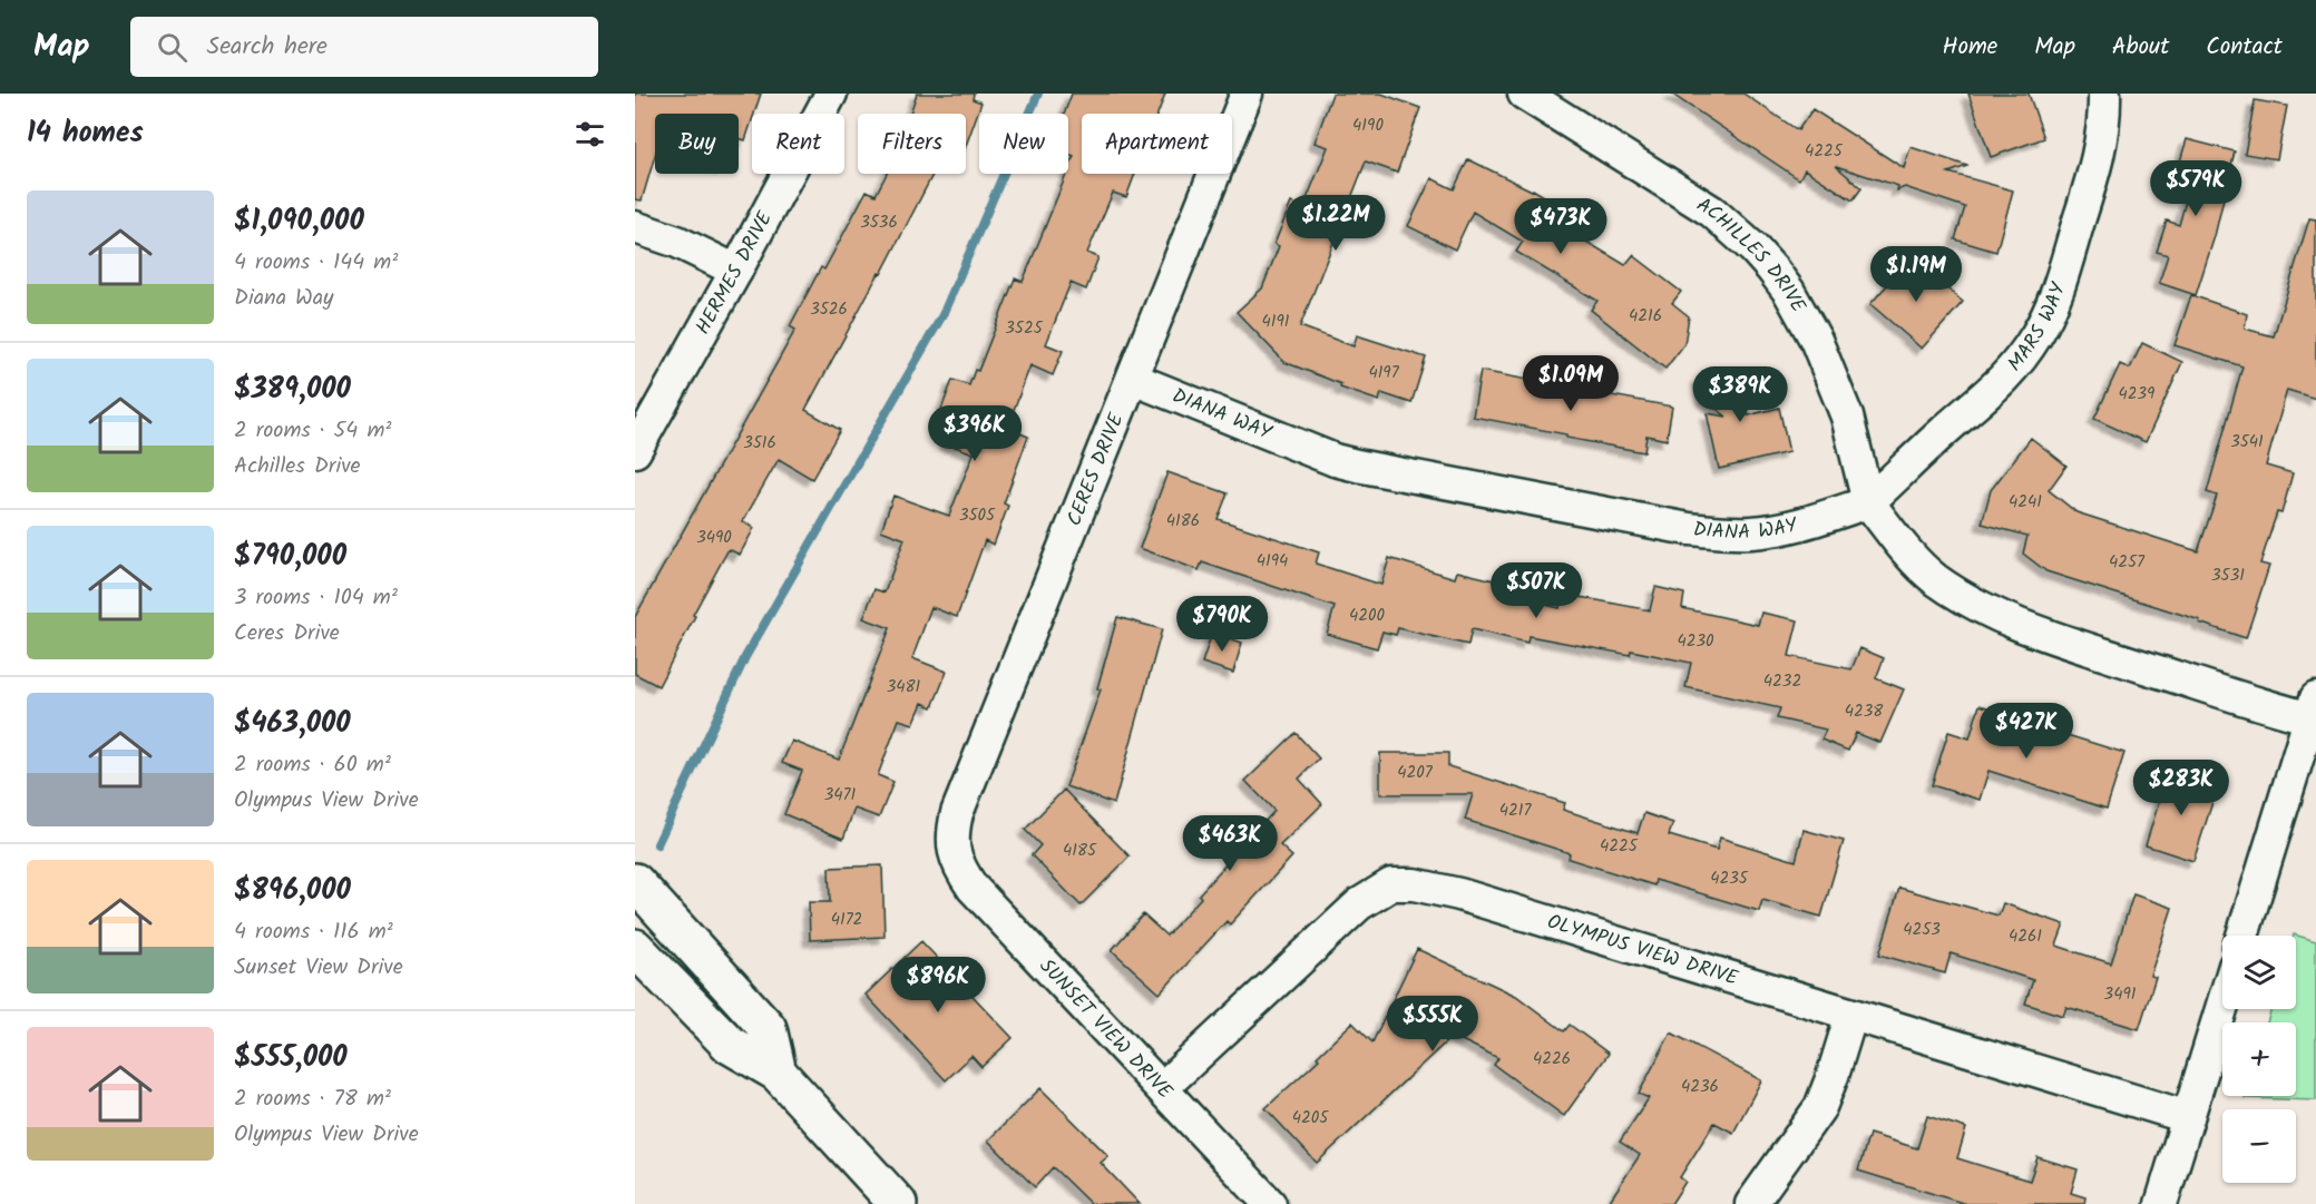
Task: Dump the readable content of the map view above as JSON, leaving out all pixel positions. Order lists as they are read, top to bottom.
{
  "streets": {
    "street": [
      "ACHILLES DRIVE",
      "HERMES DRIVE",
      "MARS WAY",
      "DIANA WAY",
      "CERES DRIVE",
      "OLYMPUS VIEW DRIVE",
      "SUNSET VIEW DRIVE"
    ]
  },
  "crossings": [
    ["ACHILLES DRIVE", "MARS WAY"],
    ["ACHILLES DRIVE", "DIANA WAY"],
    ["MARS WAY", "DIANA WAY"],
    ["DIANA WAY", "CERES DRIVE"],
    ["CERES DRIVE", "SUNSET VIEW DRIVE"],
    ["OLYMPUS VIEW DRIVE", "SUNSET VIEW DRIVE"]
  ],
  "house_numbers": [
    "4190",
    "4225",
    "3536",
    "3526",
    "4216",
    "4191",
    "3525",
    "4197",
    "4239",
    "3541",
    "3516",
    "4241",
    "3505",
    "4186",
    "3490",
    "4194",
    "4257",
    "3531",
    "4200",
    "4230",
    "4232",
    "3481",
    "4238",
    "4207",
    "3471",
    "4217",
    "4225",
    "4185",
    "4235",
    "4172",
    "4253",
    "4261",
    "3491",
    "4226",
    "4236",
    "4205"
  ],
  "page": {
    "header": "Map",
    "search": "Search here",
    "nav": [
      "Home",
      "Map",
      "About",
      "Contact"
    ],
    "heading": "14 homes",
    "chip": [
      "Buy",
      "Rent",
      "Filters",
      "New",
      "Apartment"
    ],
    "price": [
      "$579K",
      "$1.22M",
      "$473K",
      "$1.19M",
      "$1.09M",
      "$389K",
      "$396K",
      "$507K",
      "$790K",
      "$427K",
      "$283K",
      "$463K",
      "$896K",
      "$555K"
    ],
    "list": [
      {
        "name": "$1,090,000",
        "note": "4 rooms · 144 m² · Diana Way"
      },
      {
        "name": "$389,000",
        "note": "2 rooms · 54 m² · Achilles Drive"
      },
      {
        "name": "$790,000",
        "note": "3 rooms · 104 m² · Ceres Drive"
      },
      {
        "name": "$463,000",
        "note": "2 rooms · 60 m² · Olympus View Drive"
      },
      {
        "name": "$896,000",
        "note": "4 rooms · 116 m² · Sunset View Drive"
      },
      {
        "name": "$555,000",
        "note": "2 rooms · 78 m² · Olympus View Drive"
      }
    ],
    "map_buttons": ["+", "−"]
  }
}
